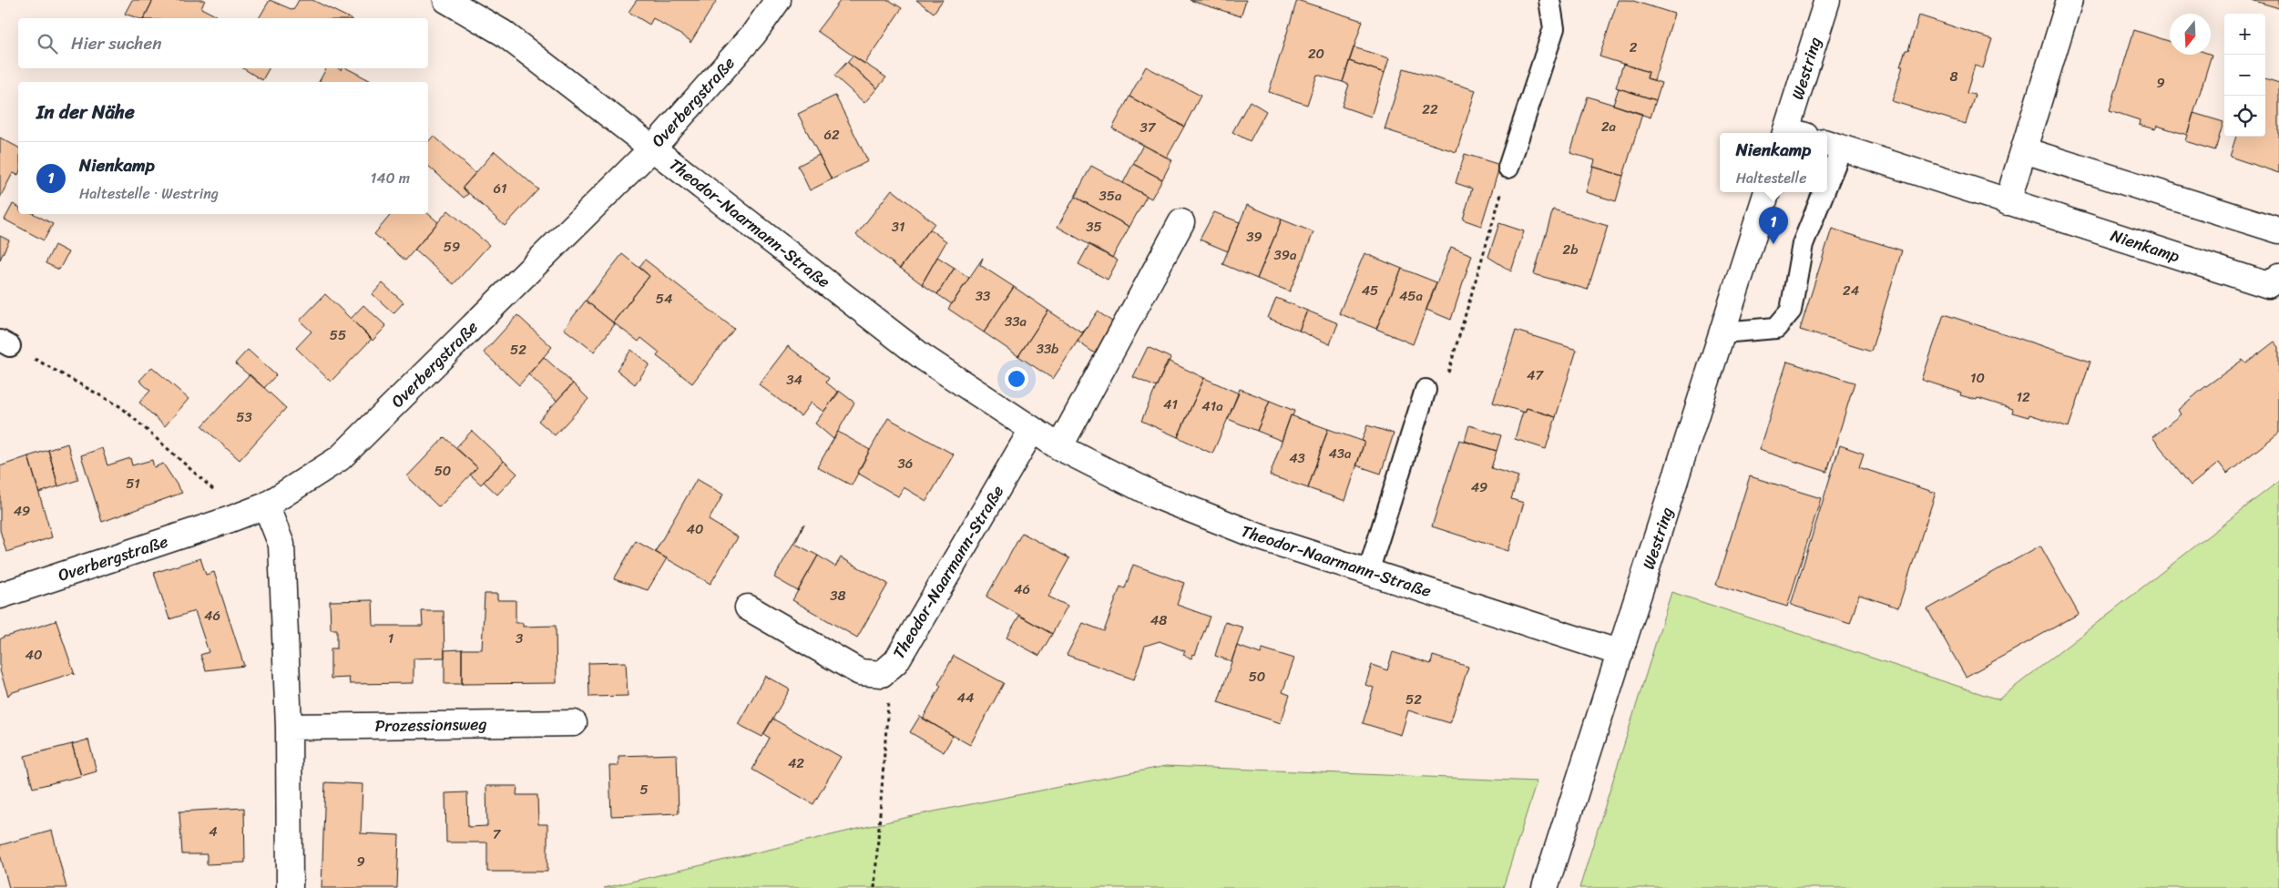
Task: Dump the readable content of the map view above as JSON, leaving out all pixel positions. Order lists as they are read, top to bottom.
{
  "streets": {
    "street": [
      "Westring",
      "Overbergstraße",
      "Theodor-Naarmann-Straße",
      "Nienkamp",
      "Prozessionsweg"
    ]
  },
  "crossings": [
    ["Westring", "Theodor-Naarmann-Straße"],
    ["Overbergstraße", "Theodor-Naarmann-Straße"]
  ],
  "house_numbers": [
    "2",
    "20",
    "8",
    "9",
    "22",
    "2a",
    "37",
    "62",
    "61",
    "35a",
    "31",
    "35",
    "39",
    "59",
    "2b",
    "39a",
    "45",
    "24",
    "33",
    "45a",
    "54",
    "33a",
    "55",
    "33b",
    "52",
    "47",
    "10",
    "34",
    "12",
    "41",
    "41a",
    "53",
    "43a",
    "43",
    "36",
    "50",
    "51",
    "49",
    "49",
    "40",
    "46",
    "38",
    "46",
    "48",
    "1",
    "3",
    "40",
    "50",
    "44",
    "52",
    "42",
    "5",
    "4",
    "7",
    "9"
  ],
  "north": "bottom",
  "page": {
    "map_buttons": ["+", "−"],
    "search": "Hier suchen",
    "heading": "In der Nähe",
    "popup": ["Nienkamp", "Haltestelle"],
    "list": [
      {
        "mark": "1",
        "name": "Nienkamp",
        "note": "Haltestelle · Westring",
        "value": "140 m"
      }
    ],
    "pins": "1"
  }
}
